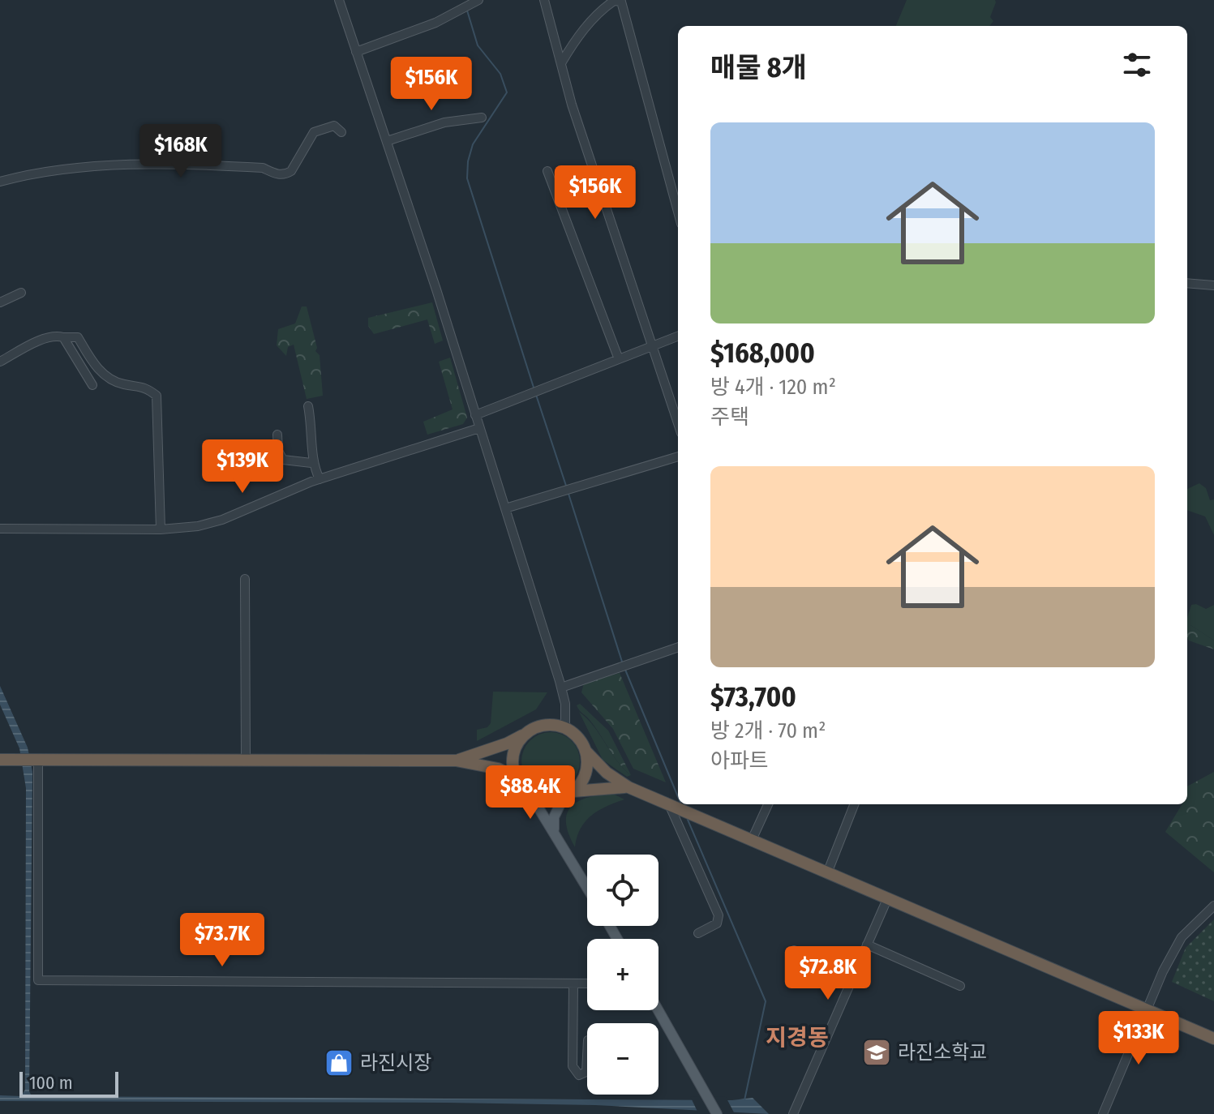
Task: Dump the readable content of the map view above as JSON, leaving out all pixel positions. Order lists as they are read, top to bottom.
{
  "districts": ["지경동"],
  "places": {
    "school or university": ["라진소학교"],
    "shop": ["라진시장"]
  },
  "scale_bar": "100 m",
  "page": {
    "heading": "매물 8개",
    "price": [
      "$156K",
      "$168K",
      "$156K",
      "$139K",
      "$88.4K",
      "$73.7K",
      "$72.8K",
      "$133K"
    ],
    "list": [
      {
        "name": "$168,000",
        "note": "방 4개 · 120 m² · 주택"
      },
      {
        "name": "$73,700",
        "note": "방 2개 · 70 m² · 아파트"
      }
    ],
    "map_buttons": ["+", "−"],
    "scale": "100 m"
  }
}
